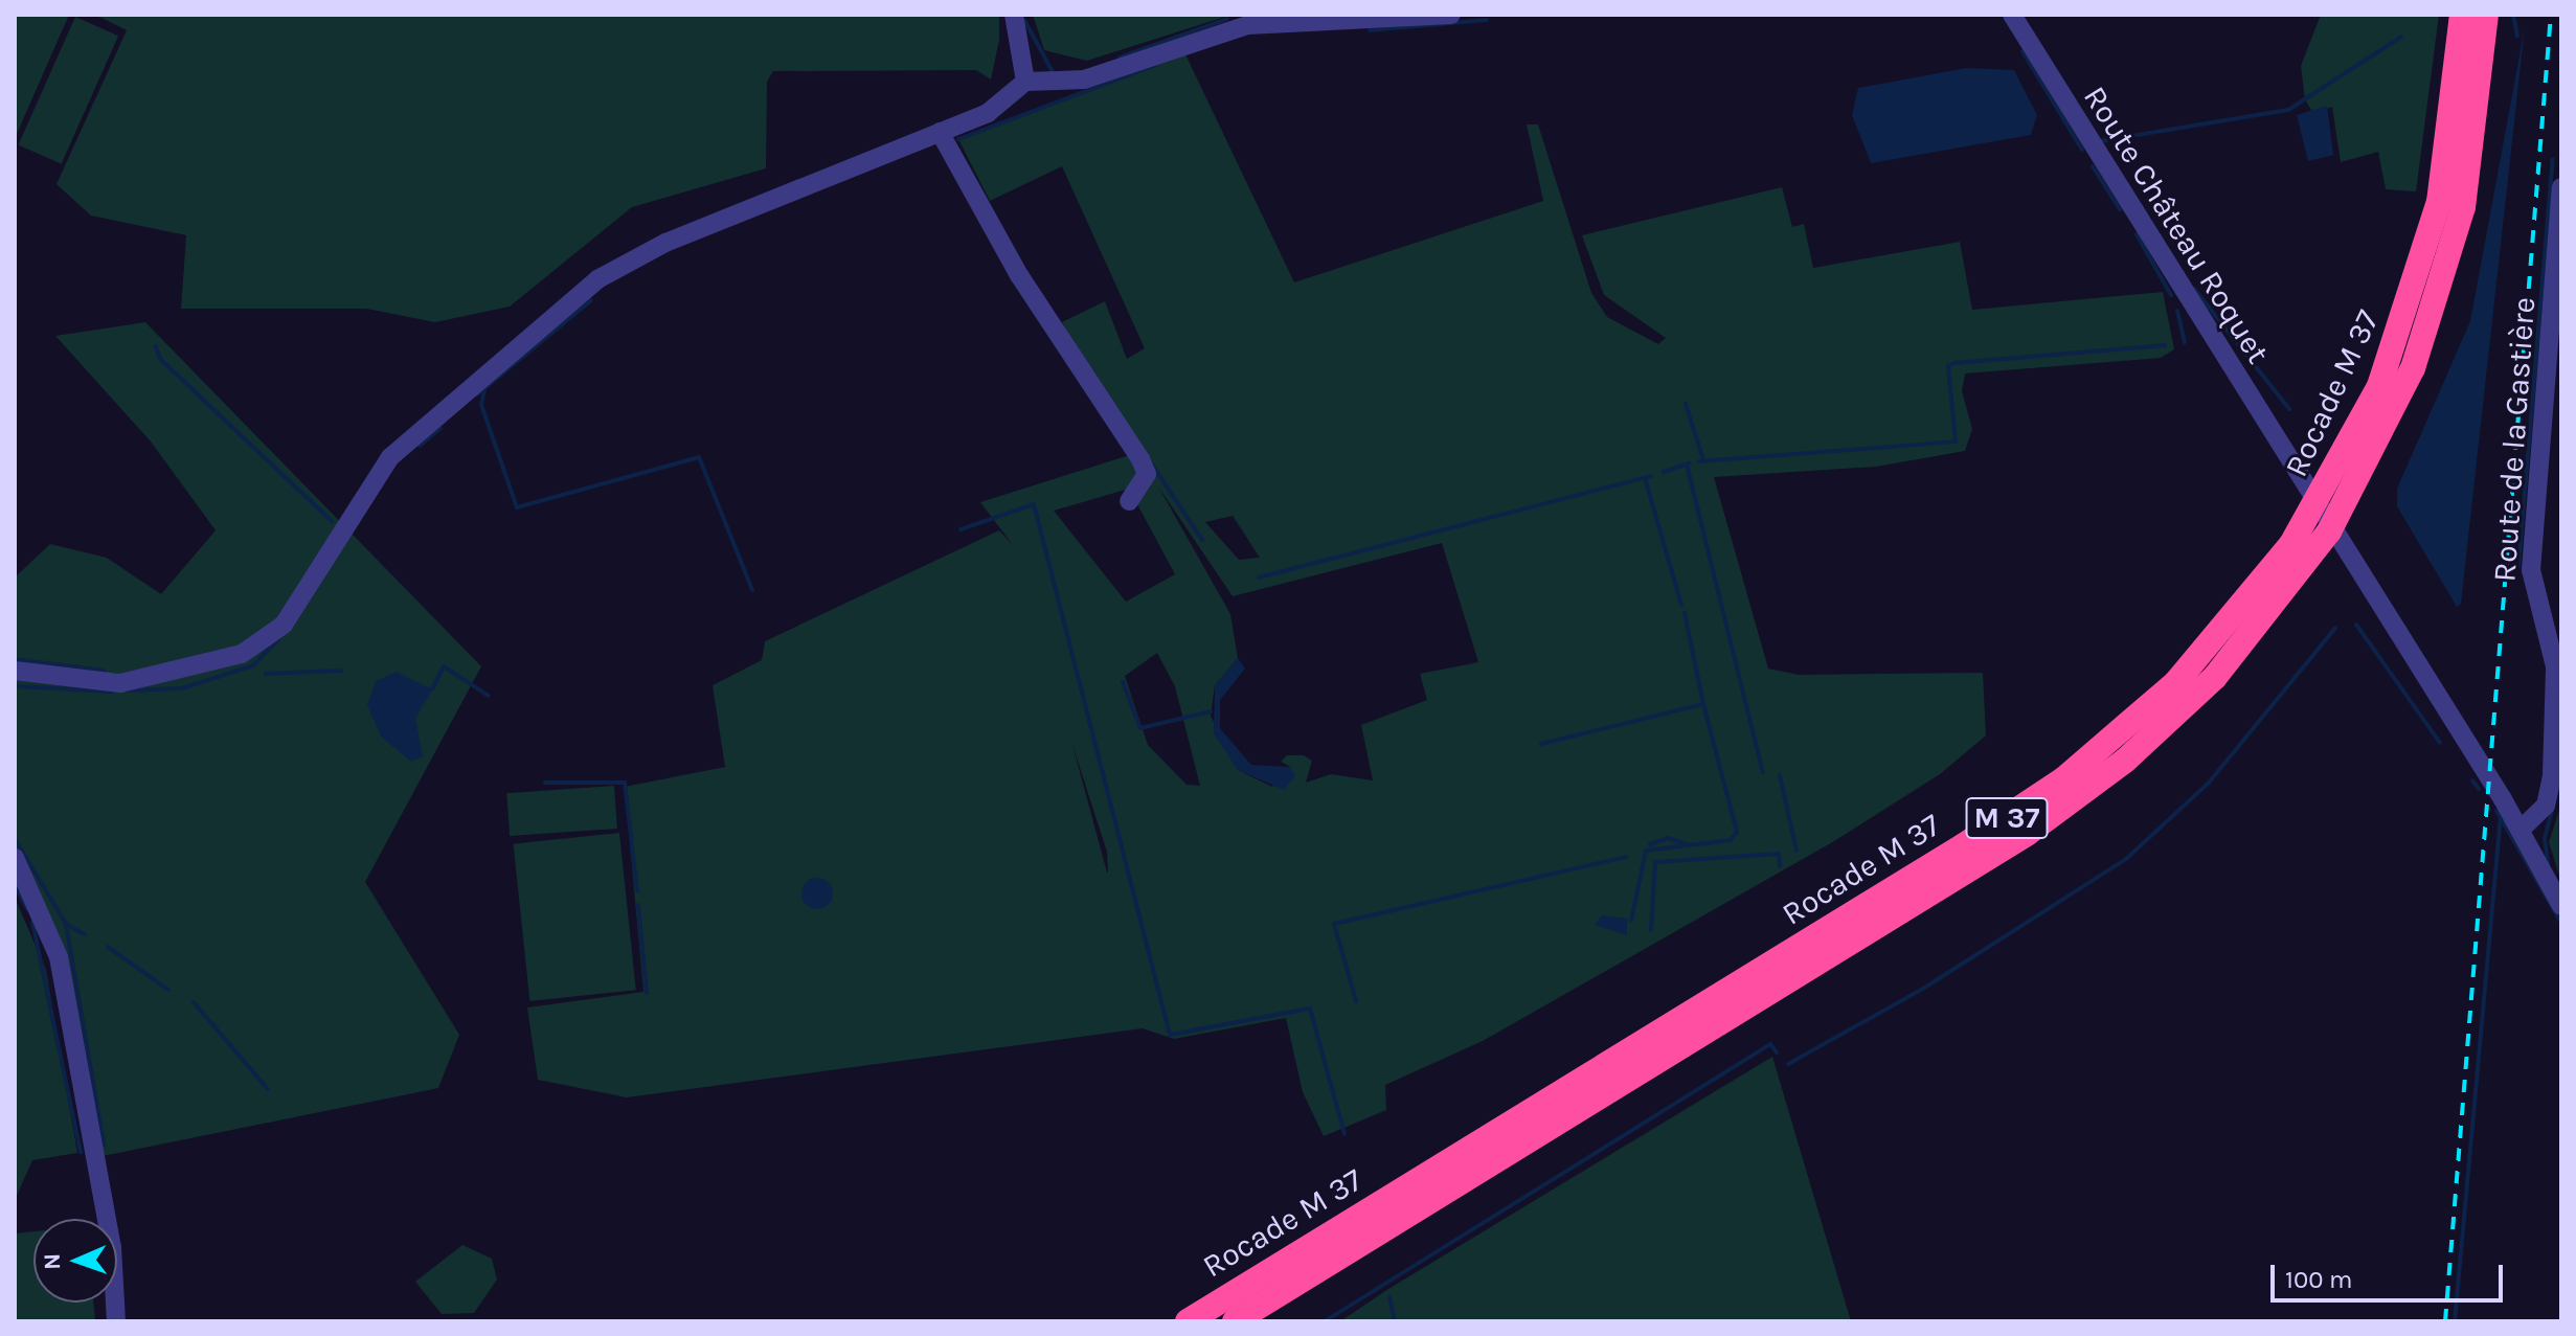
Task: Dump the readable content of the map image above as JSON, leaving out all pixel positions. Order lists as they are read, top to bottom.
{
  "streets": {
    "highway": ["Rocade M 37", "M 37"],
    "street": ["Route Château Roquet", "Route de la Gastière"]
  },
  "crossings": [
    ["Route Château Roquet", "Route de la Gastière"]
  ],
  "scale_bar": "100 m",
  "north": "left"
}
